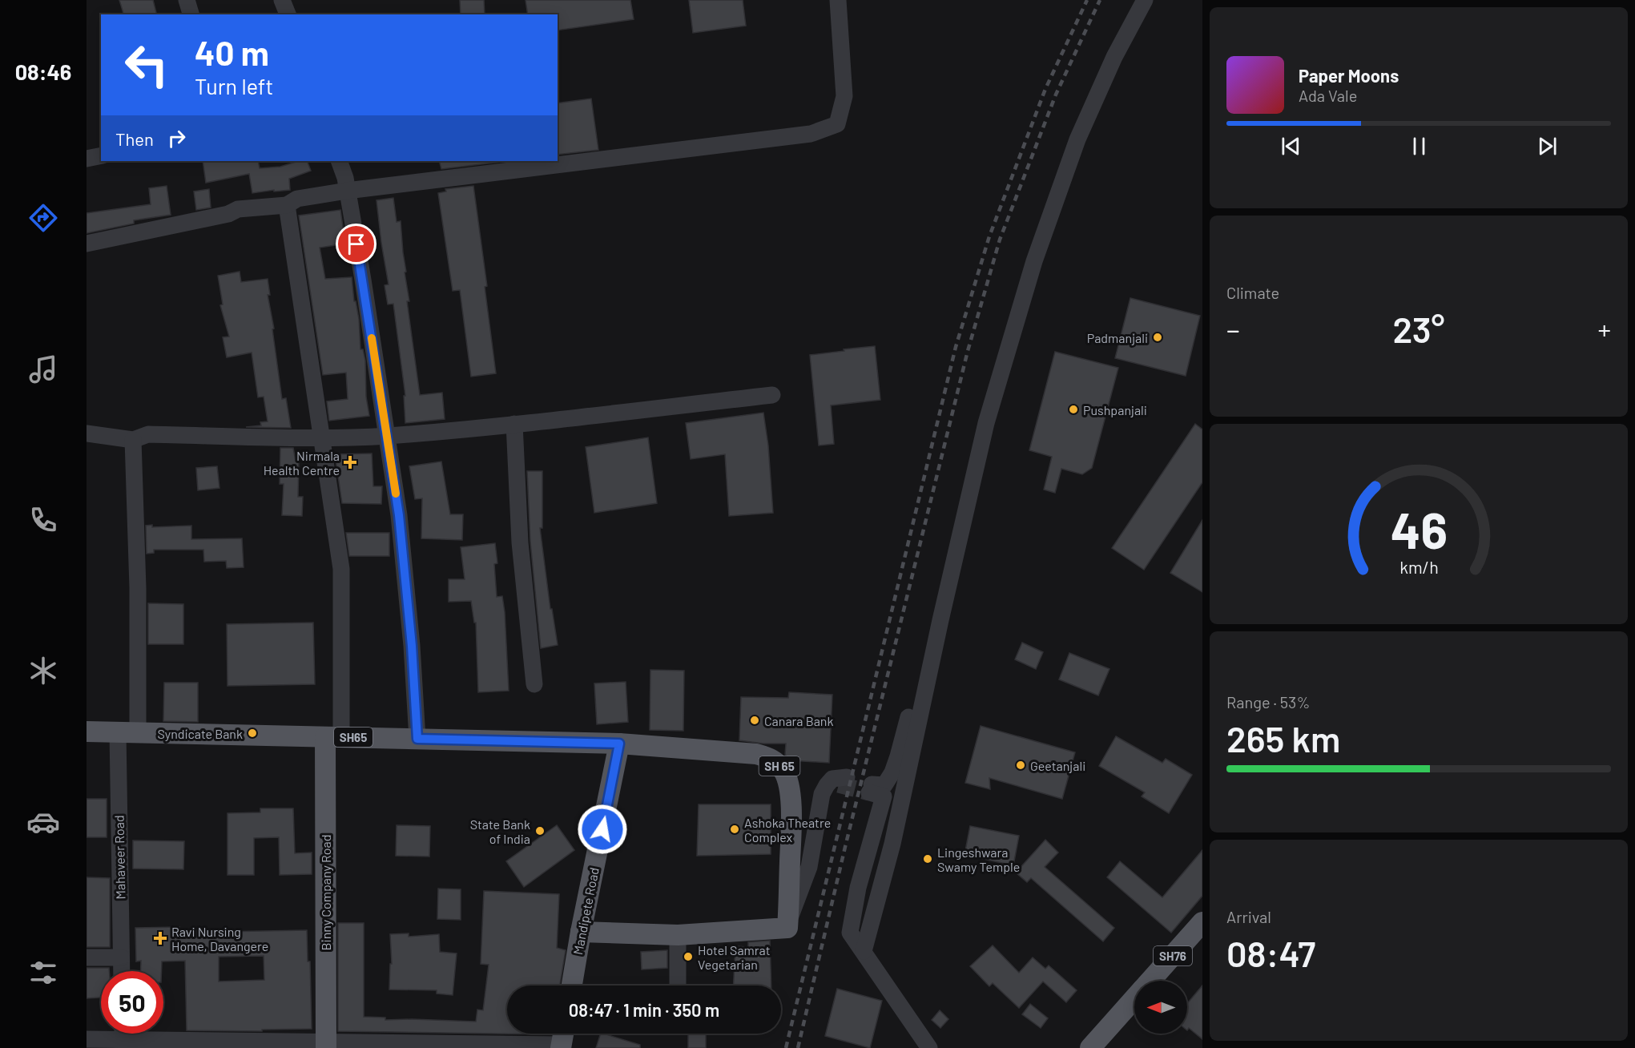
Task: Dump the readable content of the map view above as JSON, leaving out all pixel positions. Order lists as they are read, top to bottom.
{
  "streets": {
    "main road": [
      "SH65",
      "SH 65",
      "Binny Company Road",
      "Mandipete Road",
      "SH76"
    ],
    "street": ["Mahaveer Road"]
  },
  "crossings": [
    ["SH65", "SH 65"],
    ["SH65", "Mahaveer Road"],
    ["SH65", "Binny Company Road"],
    ["SH65", "Mandipete Road"],
    ["SH 65", "Mandipete Road"]
  ],
  "places": {
    "other": [
      "Padmanjali",
      "Pushpanjali",
      "Canara Bank",
      "Syndicate Bank",
      "Geetanjali",
      "Ashoka Theatre Complex",
      "State Bank of India",
      "Lingeshwara Swamy Temple",
      "Hotel Samrat Vegetarian"
    ],
    "health": ["Nirmala Health Centre", "Ravi Nursing Home, Davangere"]
  },
  "north": "left",
  "page": {
    "tabs": "08:46",
    "turn": ["40 m", "Turn left"],
    "song": ["Paper Moons", "Ada Vale"],
    "then": "Then",
    "tile": [
      "Climate",
      ["Range · 53%", "265 km"],
      ["Arrival", "08:47"]
    ],
    "heat": ["−", "23°", "+"],
    "limit": "50",
    "trip": "08:47 · 1 min · 350 m",
    "gauge": ["46", "km/h"]
  }
}
